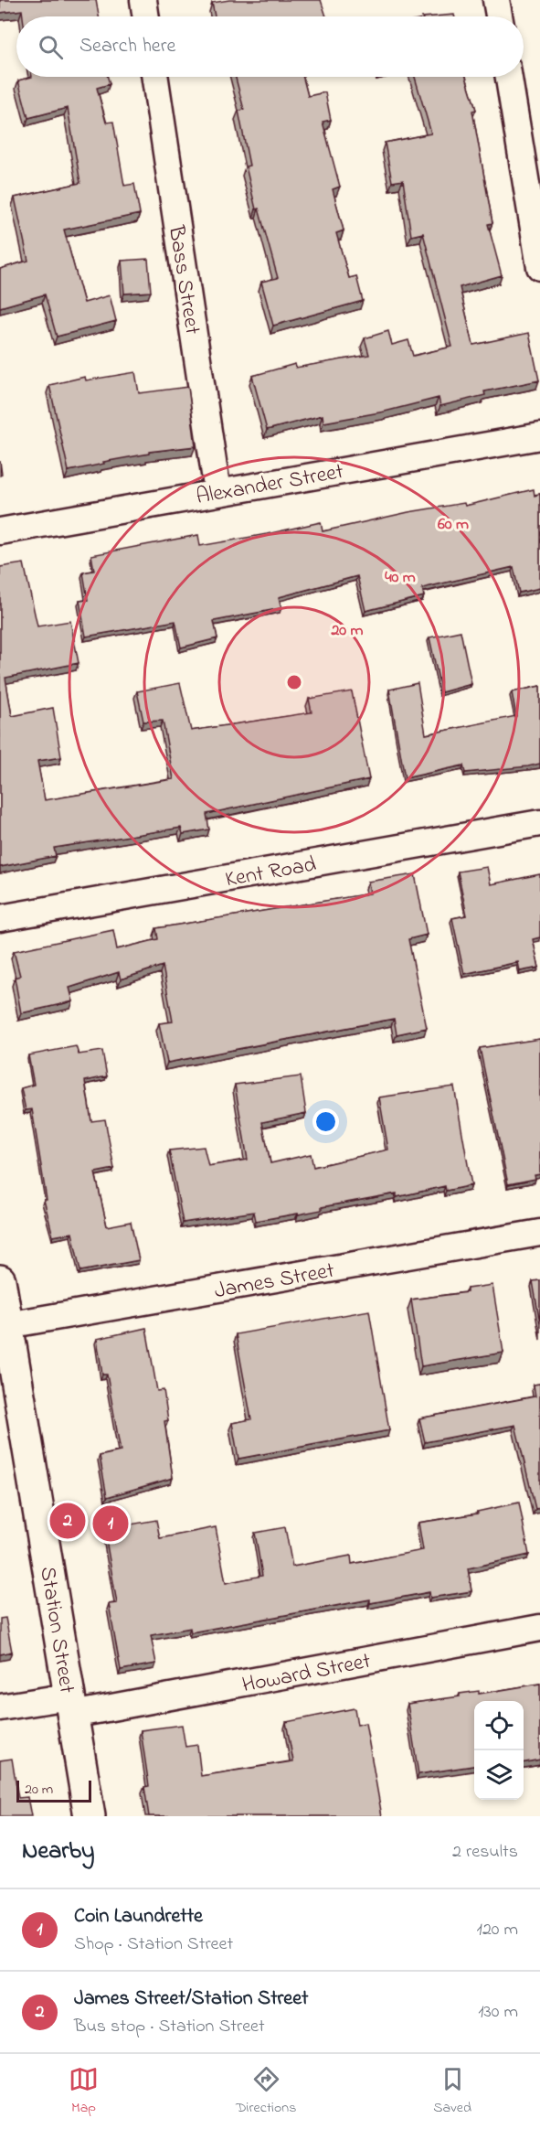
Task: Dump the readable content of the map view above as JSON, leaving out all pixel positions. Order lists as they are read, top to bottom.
{
  "streets": {
    "main road": ["Station Street"],
    "street": [
      "Bass Street",
      "Alexander Street",
      "Kent Road",
      "James Street",
      "Howard Street"
    ]
  },
  "crossings": [
    ["Bass Street", "Alexander Street"],
    ["James Street", "Station Street"],
    ["Station Street", "Howard Street"]
  ],
  "scale_bar": "20 m",
  "page": {
    "search": "Search here",
    "pins": ["2", "1"],
    "scale": "20 m",
    "heading": ["Nearby", "2 results"],
    "list": [
      {
        "mark": "1",
        "name": "Coin Laundrette",
        "note": "Shop · Station Street",
        "value": "120 m"
      },
      {
        "mark": "2",
        "name": "James Street/Station Street",
        "note": "Bus stop · Station Street",
        "value": "130 m"
      }
    ],
    "nav": ["Map", "Directions", "Saved"]
  },
  "rings": ["60 m", "40 m", "20 m"]
}
